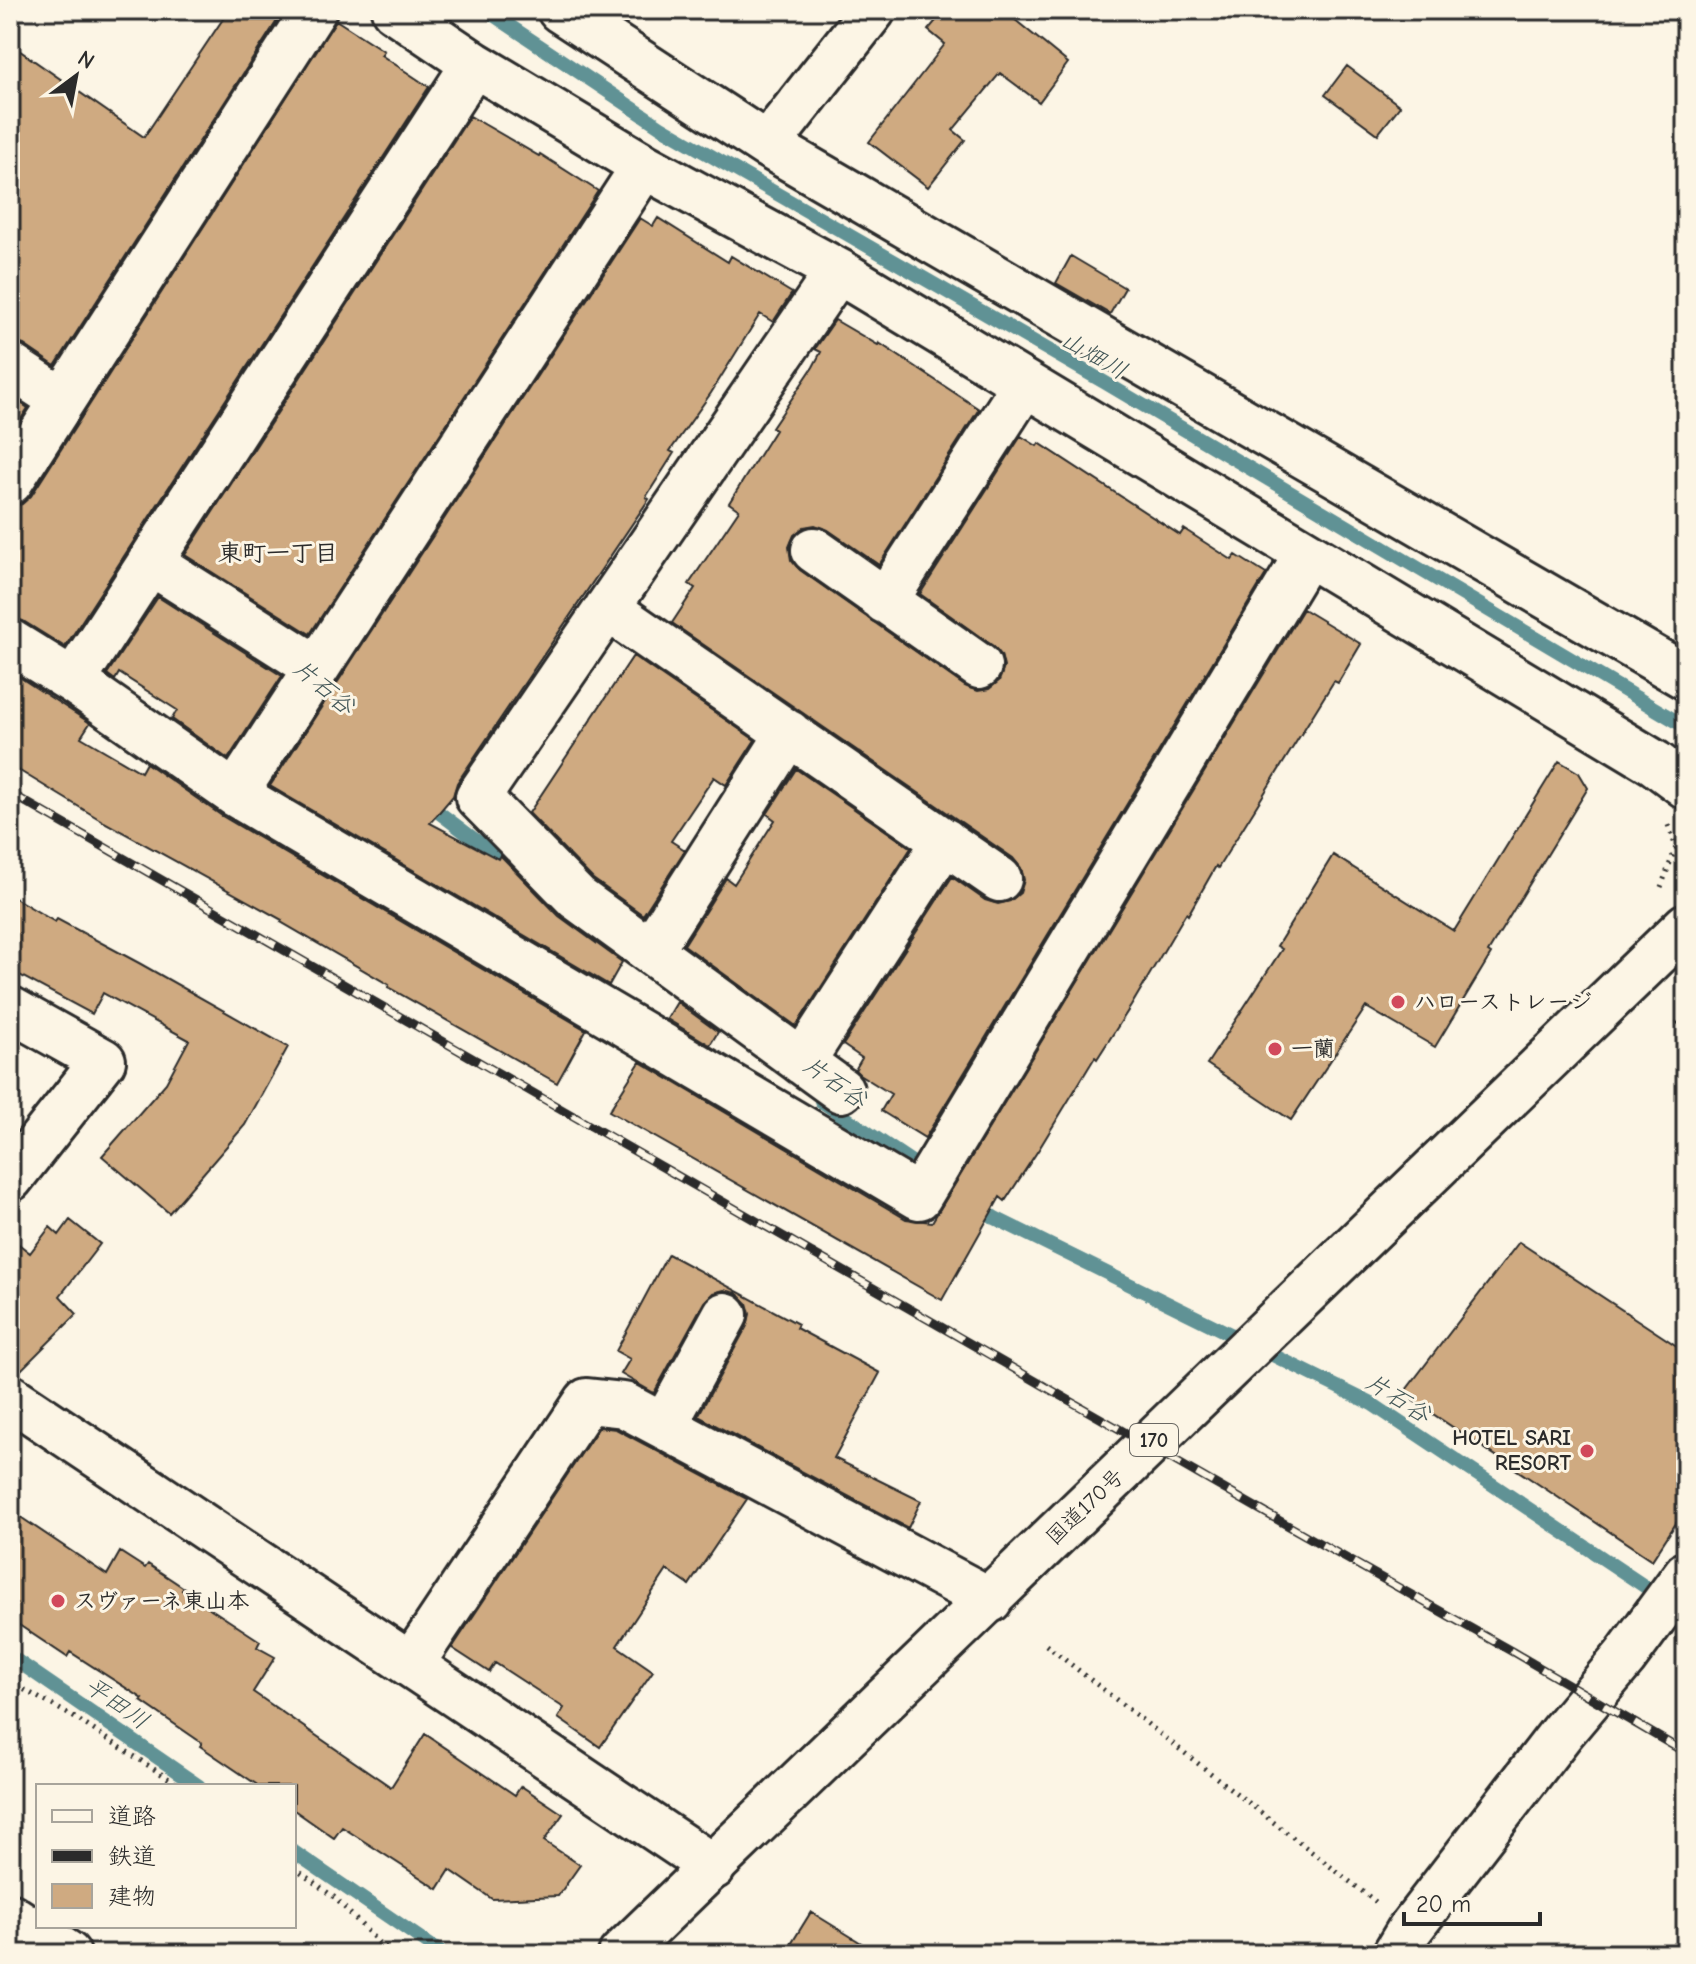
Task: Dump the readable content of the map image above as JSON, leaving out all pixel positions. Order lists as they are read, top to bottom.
{
  "streets": {
    "main road": ["170", "国道170号"]
  },
  "districts": ["東町一丁目"],
  "water": ["山畑川", "片石谷", "平田川"],
  "places": [
    "ハローストレージ",
    "一蘭",
    "HOTEL SARI RESORT",
    "スヴァーネ東山本"
  ],
  "legend": ["道路", "鉄道", "建物"],
  "scale_bar": "20 m",
  "north": "top right"
}
